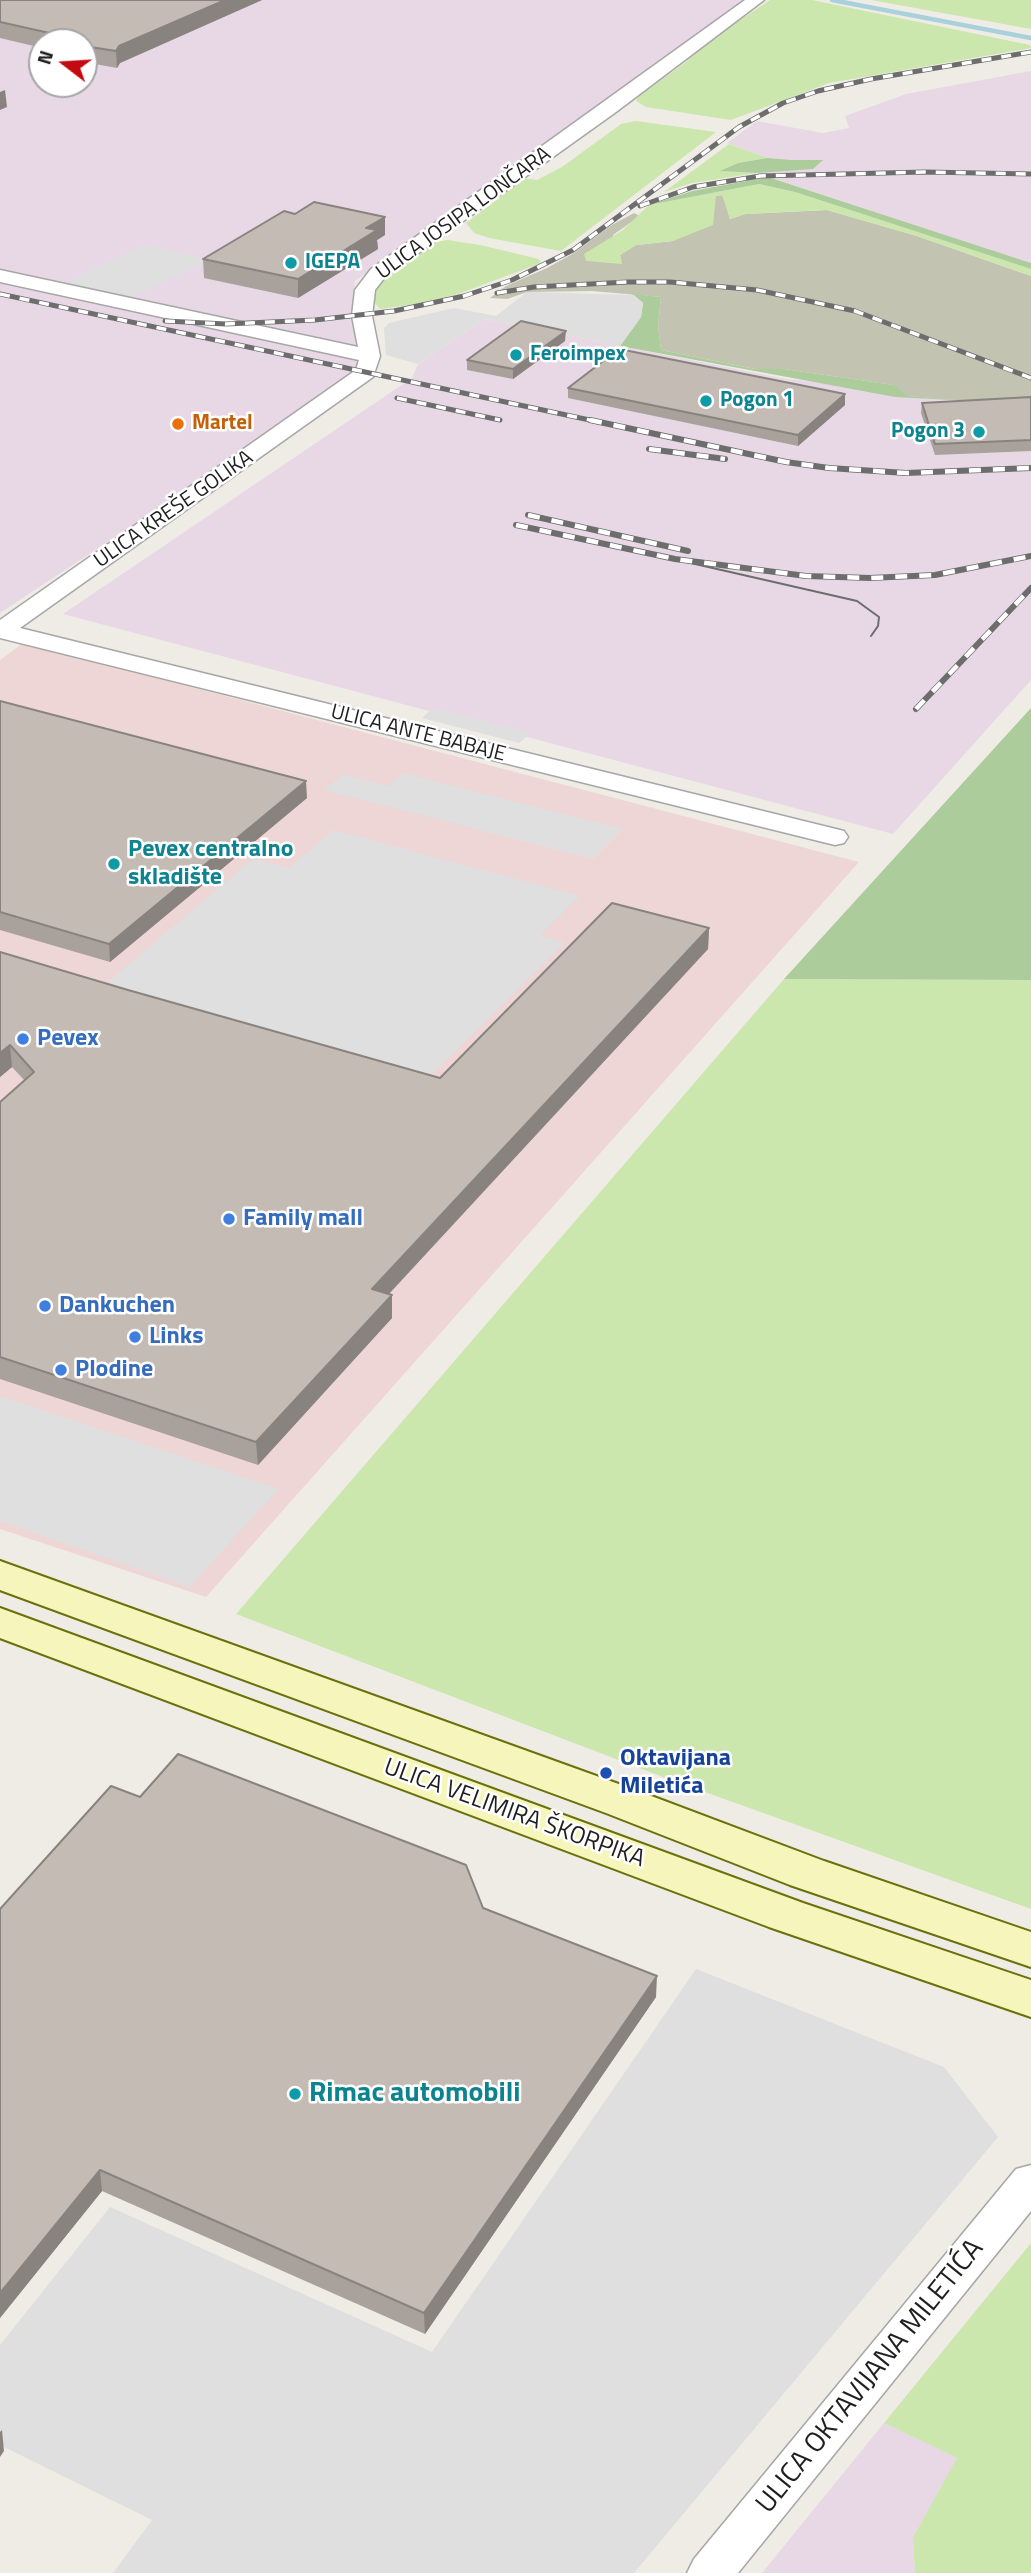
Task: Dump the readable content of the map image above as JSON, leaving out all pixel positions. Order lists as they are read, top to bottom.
{
  "streets": {
    "main road": ["ULICA VELIMIRA ŠKORPIKA"],
    "street": [
      "ULICA JOSIPA LONČARA",
      "ULICA KREŠE GOLIKA",
      "ULICA ANTE BABAJE",
      "ULICA OKTAVIJANA MILETIĆA"
    ]
  },
  "crossings": [
    ["ULICA JOSIPA LONČARA", "ULICA KREŠE GOLIKA"],
    ["ULICA KREŠE GOLIKA", "ULICA ANTE BABAJE"]
  ],
  "places": [
    "IGEPA",
    "Feroimpex",
    "Pogon 1",
    "Martel",
    "Pogon 3",
    "Pevex centralno skladište",
    "Pevex",
    "Family mall",
    "Dankuchen",
    "Links",
    "Plodine",
    "Oktavijana Miletića",
    "Rimac automobili"
  ],
  "north": "left"
}
